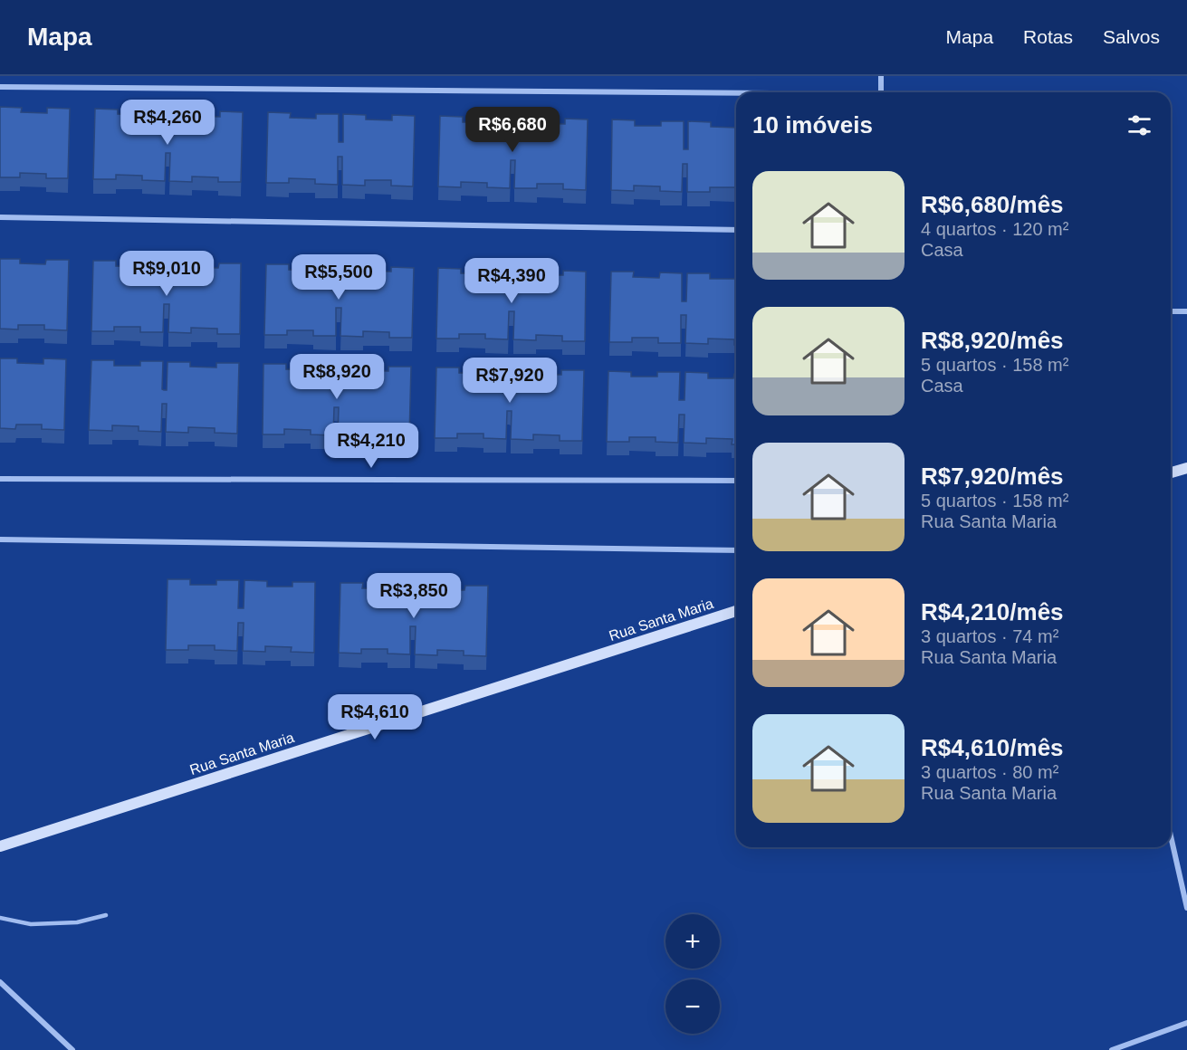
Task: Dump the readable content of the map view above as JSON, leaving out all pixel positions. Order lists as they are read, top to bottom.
{
  "streets": {
    "street": ["Rua Santa Maria"]
  },
  "page": {
    "header": "Mapa",
    "nav": ["Mapa", "Rotas", "Salvos"],
    "heading": "10 imóveis",
    "price": [
      "R$4,260",
      "R$6,680",
      "R$9,010",
      "R$5,500",
      "R$4,390",
      "R$8,920",
      "R$7,920",
      "R$4,210",
      "R$3,850",
      "R$4,610"
    ],
    "list": [
      {
        "name": "R$6,680/mês",
        "note": "4 quartos · 120 m² · Casa"
      },
      {
        "name": "R$8,920/mês",
        "note": "5 quartos · 158 m² · Casa"
      },
      {
        "name": "R$7,920/mês",
        "note": "5 quartos · 158 m² · Rua Santa Maria"
      },
      {
        "name": "R$4,210/mês",
        "note": "3 quartos · 74 m² · Rua Santa Maria"
      },
      {
        "name": "R$4,610/mês",
        "note": "3 quartos · 80 m² · Rua Santa Maria"
      }
    ],
    "map_buttons": ["+", "−"]
  }
}
